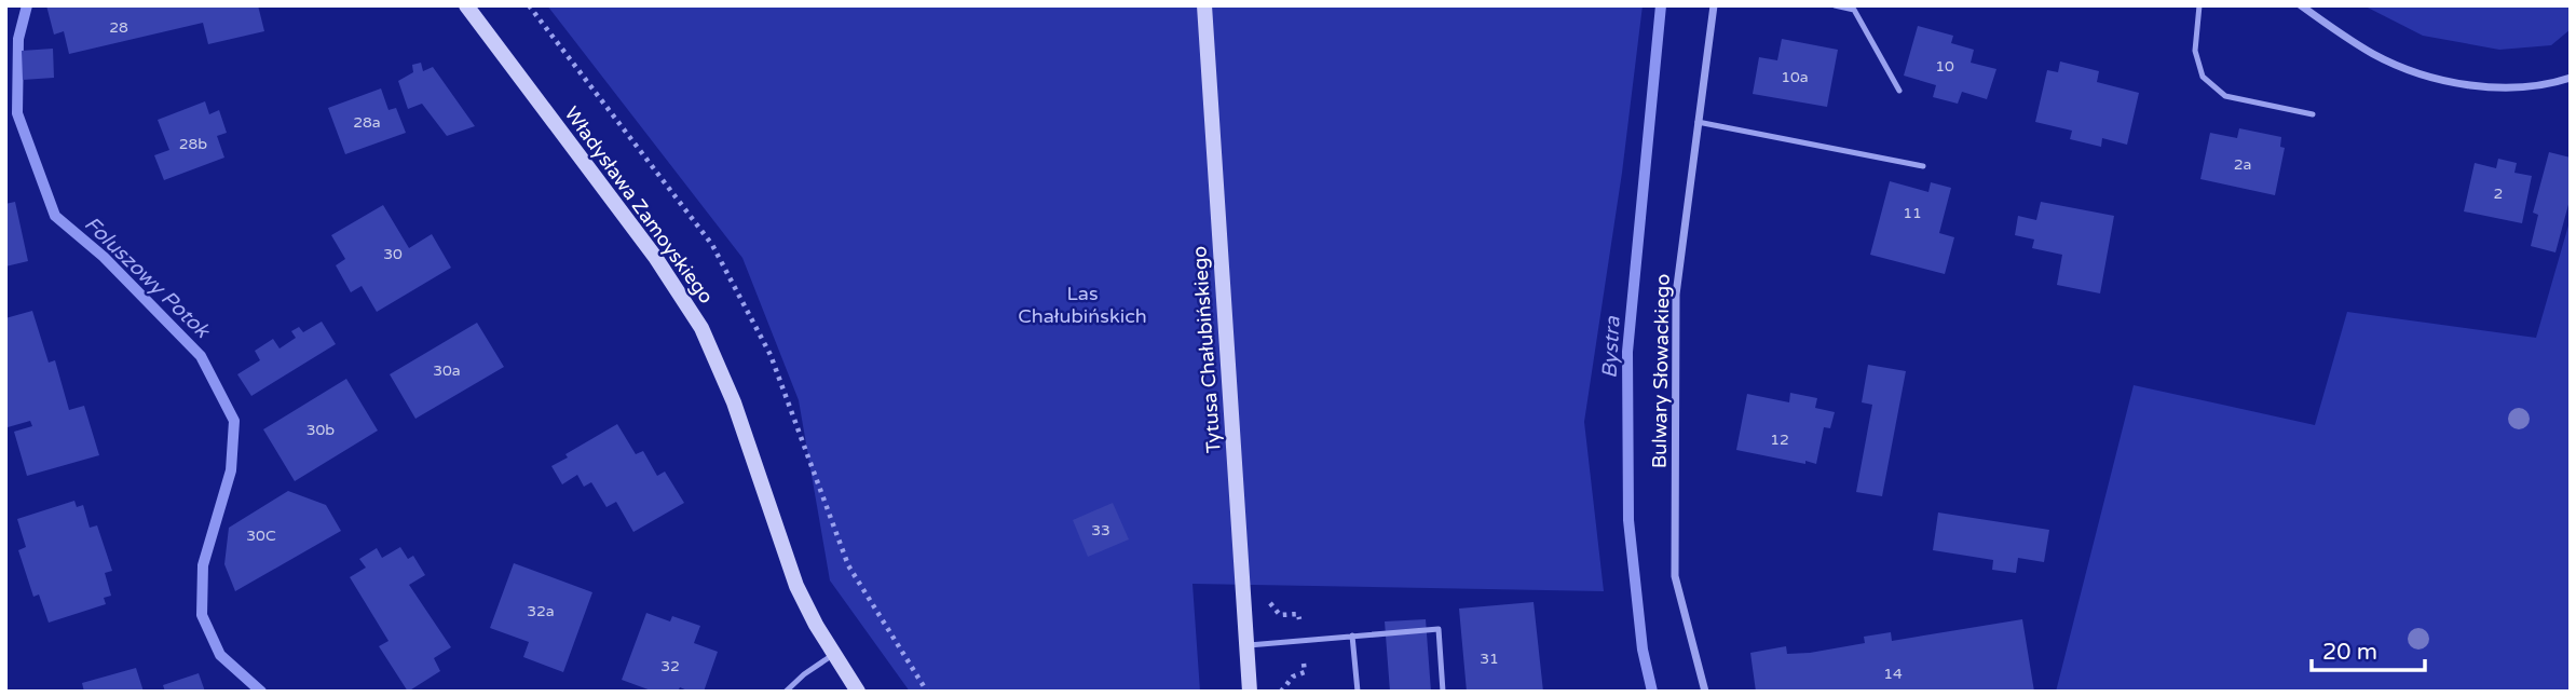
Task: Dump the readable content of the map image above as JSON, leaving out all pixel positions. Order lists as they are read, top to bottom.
{
  "streets": {
    "street": ["Władysława Zamoyskiego", "Tytusa Chałubińskiego", "Bulwary Słowackiego"]
  },
  "water": ["Foluszowy Potok", "Bystra"],
  "parks": ["Las Chałubińskich"],
  "house_numbers": [
    "28",
    "10",
    "10a",
    "28a",
    "28b",
    "2a",
    "2",
    "11",
    "30",
    "30a",
    "30b",
    "12",
    "33",
    "30C",
    "32a",
    "31",
    "32",
    "14"
  ],
  "scale_bar": "20 m"
}
